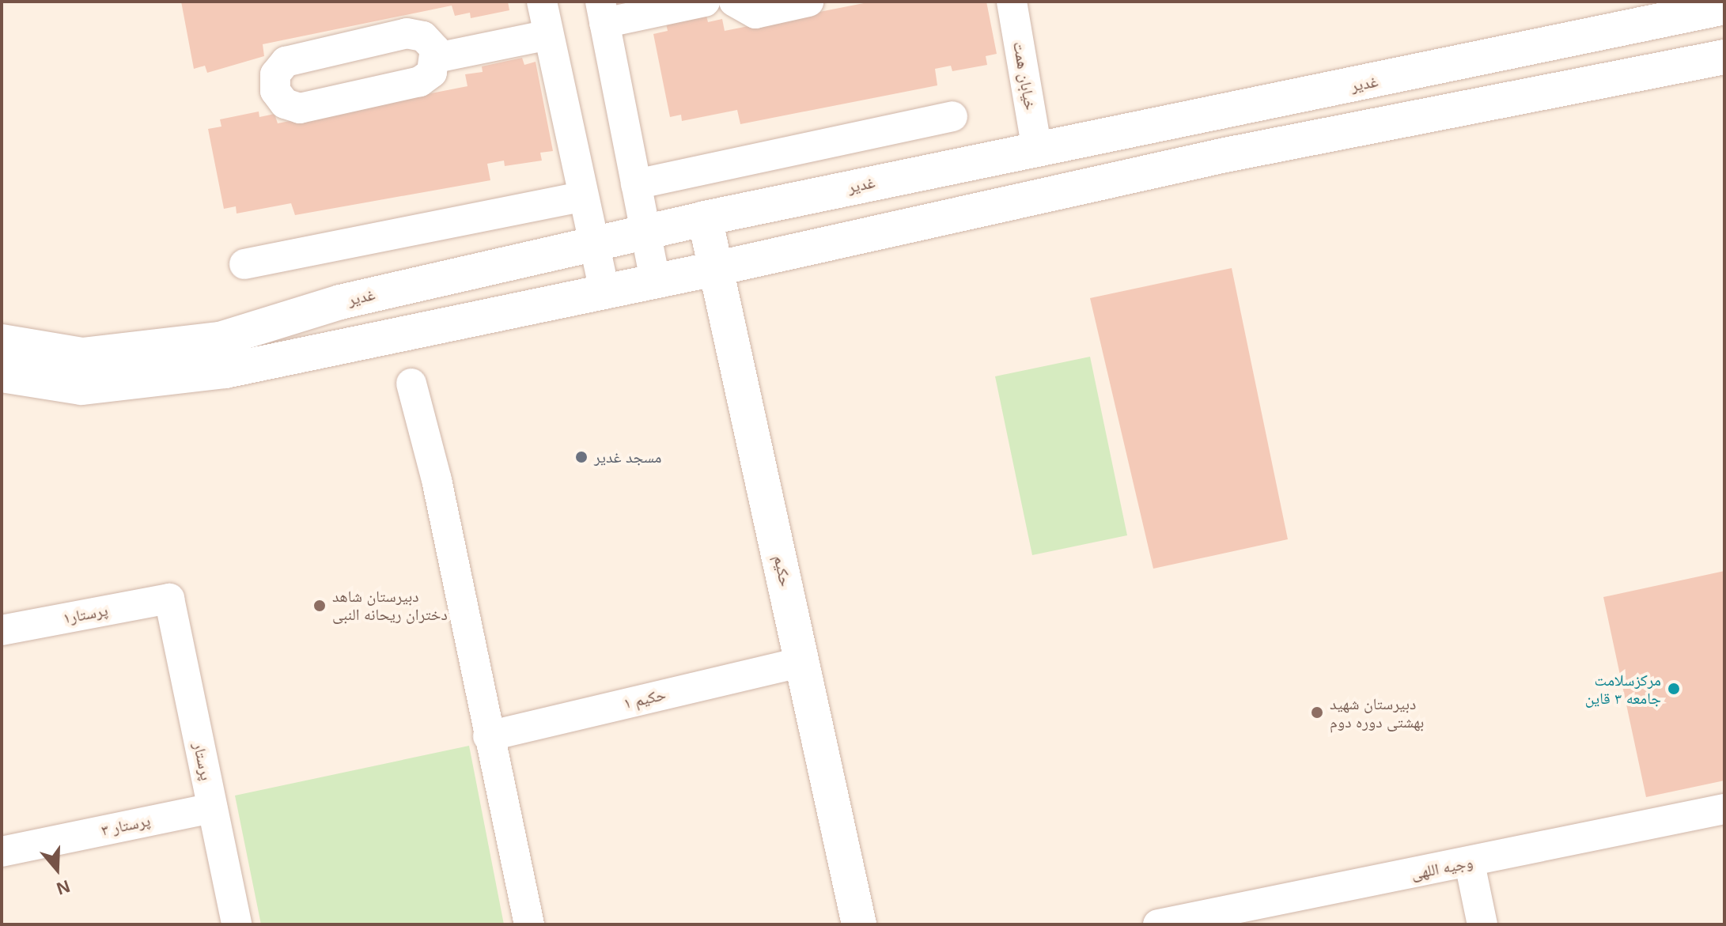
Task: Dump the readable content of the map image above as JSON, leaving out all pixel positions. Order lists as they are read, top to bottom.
{
  "streets": {
    "street": [
      "خیابان همت",
      "غدیر",
      "حکیم",
      "پرستار۱",
      "حکیم ۱",
      "پرستار",
      "پرستار ۳",
      "وجیه اللهی"
    ]
  },
  "crossings": [
    ["خیابان همت", "غدیر"],
    ["غدیر", "حکیم"],
    ["حکیم", "حکیم ۱"],
    ["پرستار۱", "پرستار"],
    ["پرستار", "پرستار ۳"]
  ],
  "places": [
    "مسجد غدیر",
    "دبیرستان شاهد دختران ریحانه النبی",
    "مرکزسلامت جامعه ۳ قاین",
    "دبیرستان شهید بهشتی دوره دوم"
  ],
  "north": "bottom"
}
